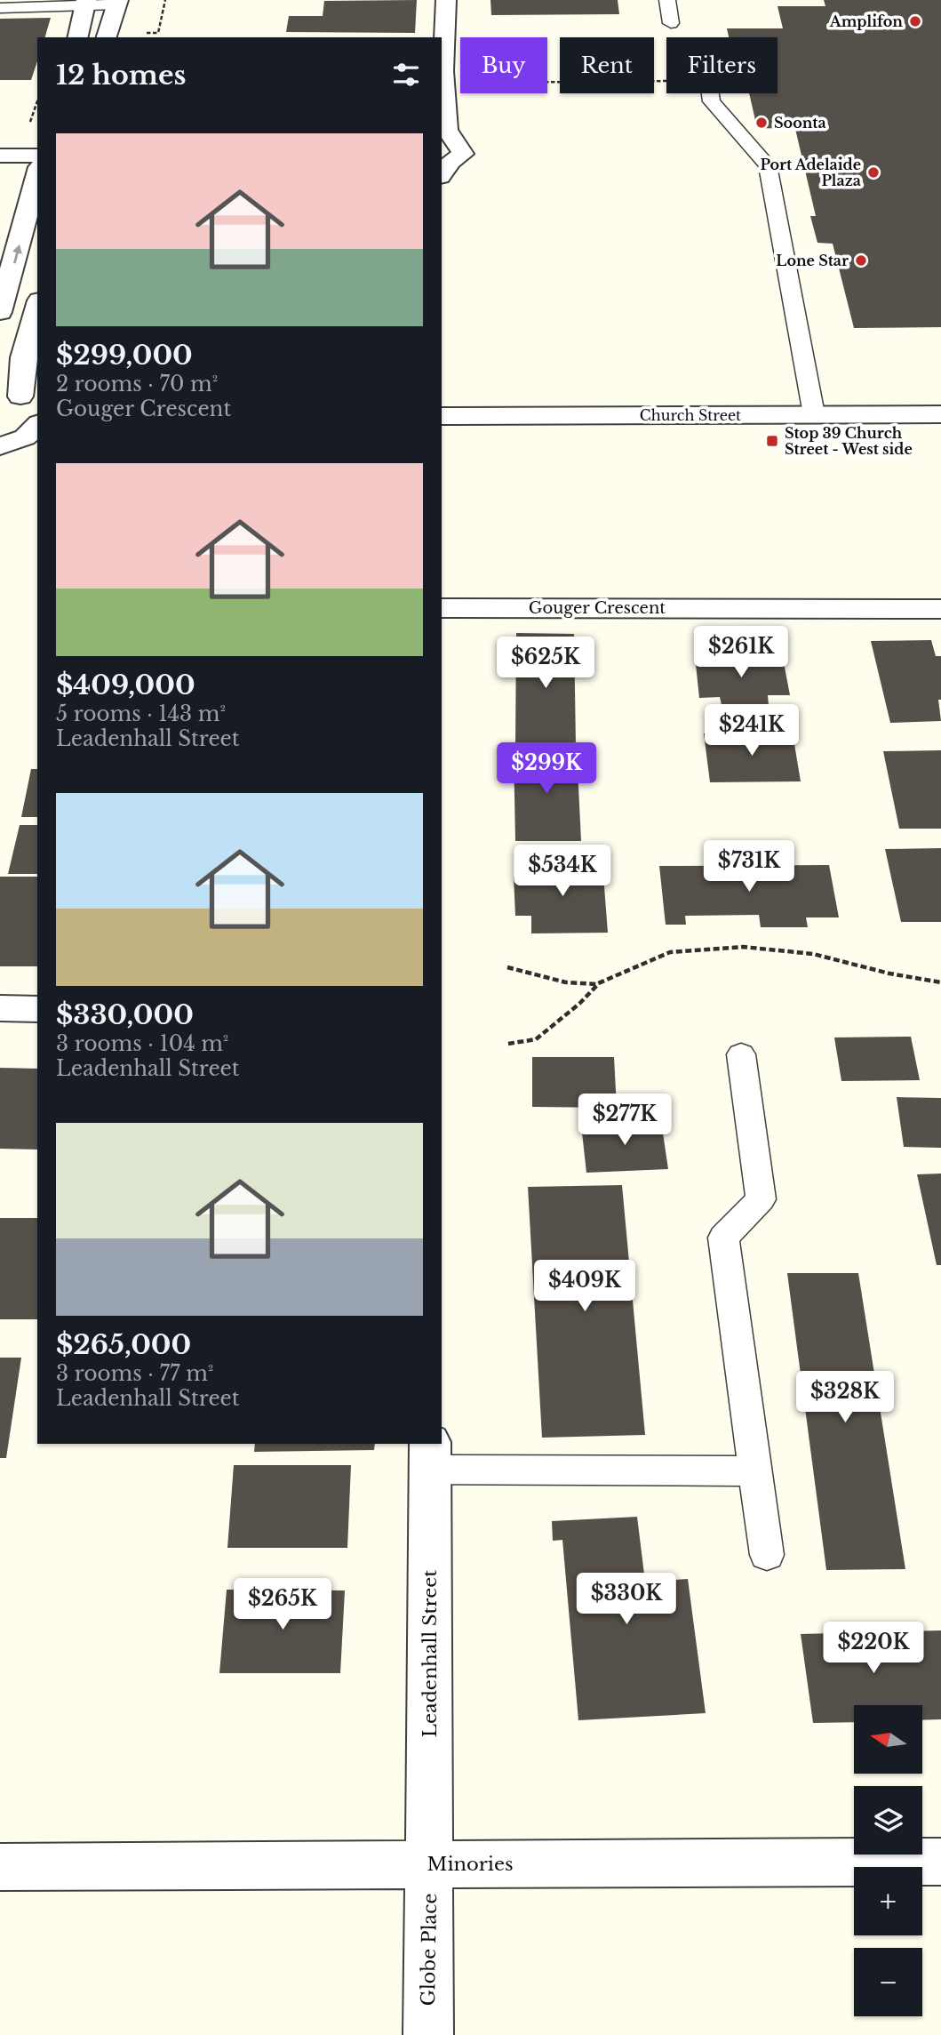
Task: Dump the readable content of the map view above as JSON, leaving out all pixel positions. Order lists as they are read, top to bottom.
{
  "streets": {
    "street": [
      "Church Street",
      "Gouger Crescent",
      "Leadenhall Street",
      "Minories",
      "Globe Place"
    ]
  },
  "crossings": [
    ["Leadenhall Street", "Minories"],
    ["Leadenhall Street", "Globe Place"],
    ["Minories", "Globe Place"]
  ],
  "places": {
    "other": [
      "Amplifon",
      "Soonta",
      "Port Adelaide Plaza",
      "Lone Star"
    ],
    "transit": ["Stop 39 Church Street - West side"]
  },
  "north": "left",
  "page": {
    "chip": ["Buy", "Rent", "Filters"],
    "heading": "12 homes",
    "list": [
      {
        "name": "$299,000",
        "note": "2 rooms · 70 m² · Gouger Crescent"
      },
      {
        "name": "$409,000",
        "note": "5 rooms · 143 m² · Leadenhall Street"
      },
      {
        "name": "$330,000",
        "note": "3 rooms · 104 m² · Leadenhall Street"
      },
      {
        "name": "$265,000",
        "note": "3 rooms · 77 m² · Leadenhall Street"
      }
    ],
    "price": [
      "$261K",
      "$625K",
      "$241K",
      "$299K",
      "$731K",
      "$534K",
      "$277K",
      "$409K",
      "$328K",
      "$330K",
      "$265K",
      "$220K"
    ],
    "map_buttons": ["+", "−"]
  }
}
